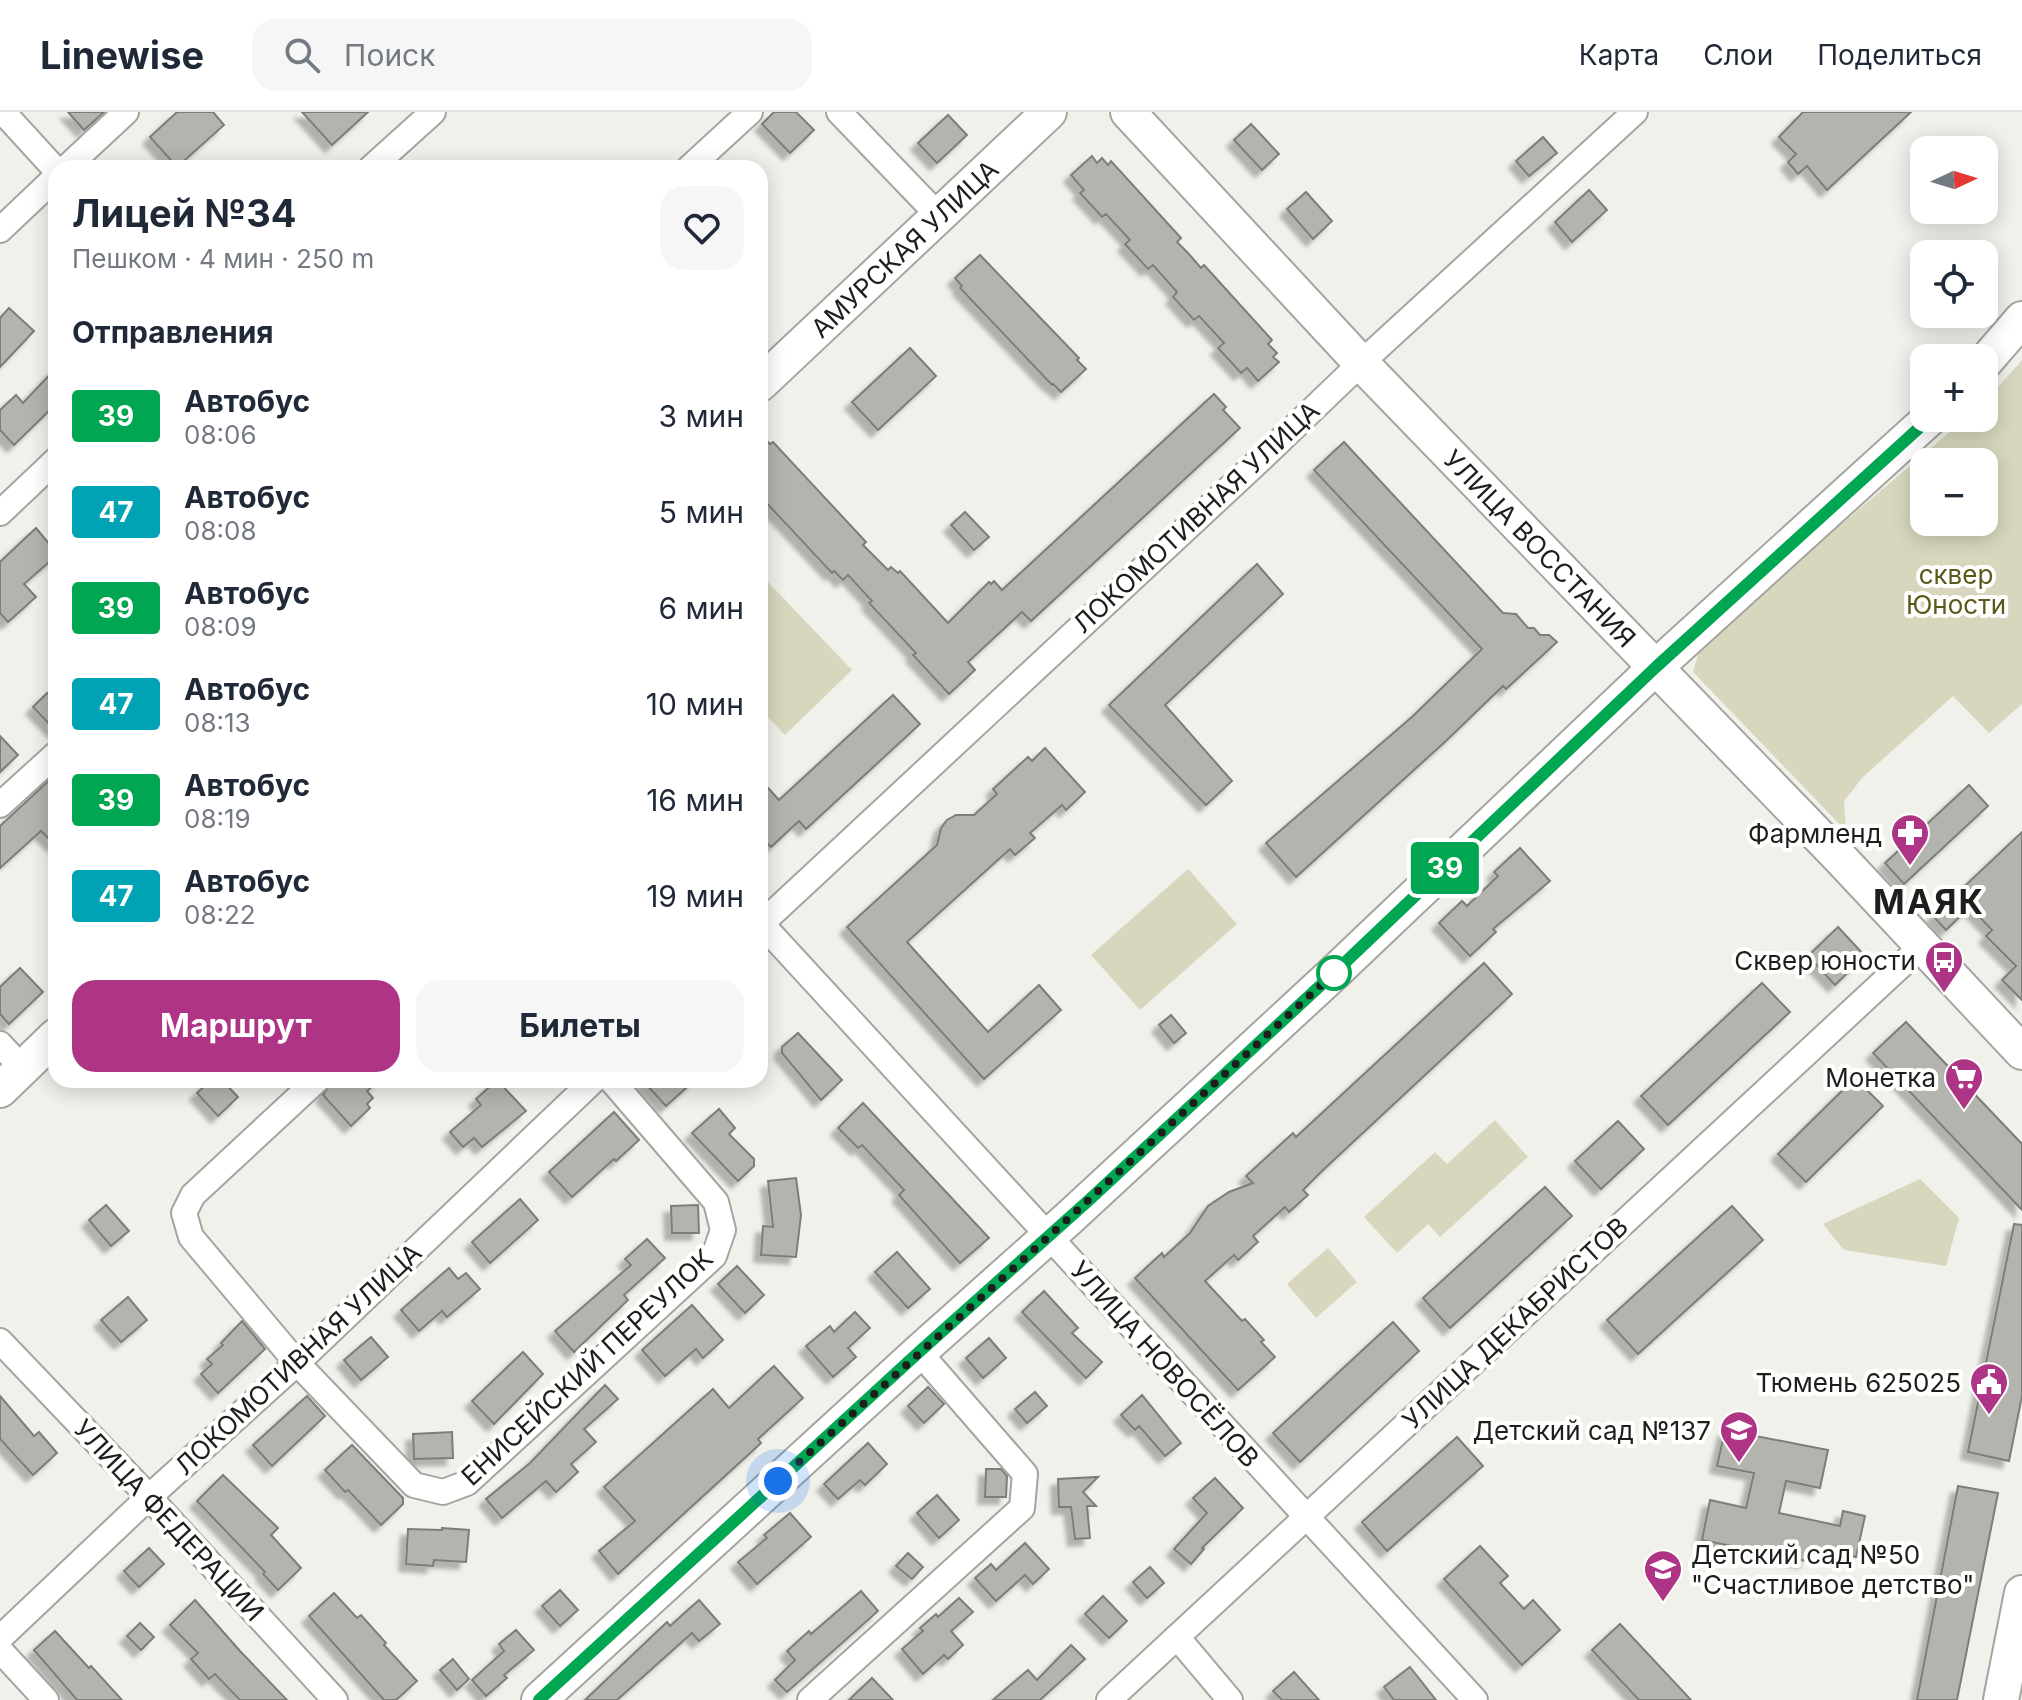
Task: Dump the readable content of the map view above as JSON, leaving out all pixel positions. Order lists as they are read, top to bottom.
{
  "streets": {
    "street": [
      "АМУРСКАЯ УЛИЦА",
      "ЛОКОМОТИВНАЯ УЛИЦА",
      "УЛИЦА ВОССТАНИЯ",
      "УЛИЦА ДЕКАБРИСТОВ",
      "УЛИЦА НОВОСЁЛОВ",
      "ЕНИСЕЙСКИЙ ПЕРЕУЛОК",
      "УЛИЦА ФЕДЕРАЦИИ"
    ]
  },
  "crossings": [
    ["ЛОКОМОТИВНАЯ УЛИЦА", "УЛИЦА ВОССТАНИЯ"],
    ["ЛОКОМОТИВНАЯ УЛИЦА", "ЕНИСЕЙСКИЙ ПЕРЕУЛОК"],
    ["ЛОКОМОТИВНАЯ УЛИЦА", "УЛИЦА ФЕДЕРАЦИИ"],
    ["УЛИЦА ВОССТАНИЯ", "УЛИЦА ДЕКАБРИСТОВ"],
    ["УЛИЦА ДЕКАБРИСТОВ", "УЛИЦА НОВОСЁЛОВ"]
  ],
  "districts": ["МАЯК"],
  "parks": ["сквер Юности"],
  "places": {
    "pharmacy": ["Фармленд"],
    "bus stop": ["Сквер юности"],
    "supermarket": ["Монетка"],
    "public building": ["Тюмень 625025"],
    "school or university": ["Детский сад №137", "Детский сад №50 \"Счастливое детство\""]
  },
  "lines": ["bus line 39"],
  "north": "right",
  "page": {
    "header": "Linewise",
    "search": "Поиск",
    "nav": ["Карта", "Слои", "Поделиться"],
    "on_map": "39",
    "map_buttons": ["+", "−"],
    "heading": [
      ["Лицей №34", "Пешком · 4 мин · 250 m"],
      "Отправления"
    ],
    "list": [
      {
        "mark": "39",
        "name": "Автобус",
        "note": "08:06",
        "value": "3 мин"
      },
      {
        "mark": "47",
        "name": "Автобус",
        "note": "08:08",
        "value": "5 мин"
      },
      {
        "mark": "39",
        "name": "Автобус",
        "note": "08:09",
        "value": "6 мин"
      },
      {
        "mark": "47",
        "name": "Автобус",
        "note": "08:13",
        "value": "10 мин"
      },
      {
        "mark": "39",
        "name": "Автобус",
        "note": "08:19",
        "value": "16 мин"
      },
      {
        "mark": "47",
        "name": "Автобус",
        "note": "08:22",
        "value": "19 мин"
      }
    ],
    "buttons": ["Маршрут", "Билеты"]
  }
}
